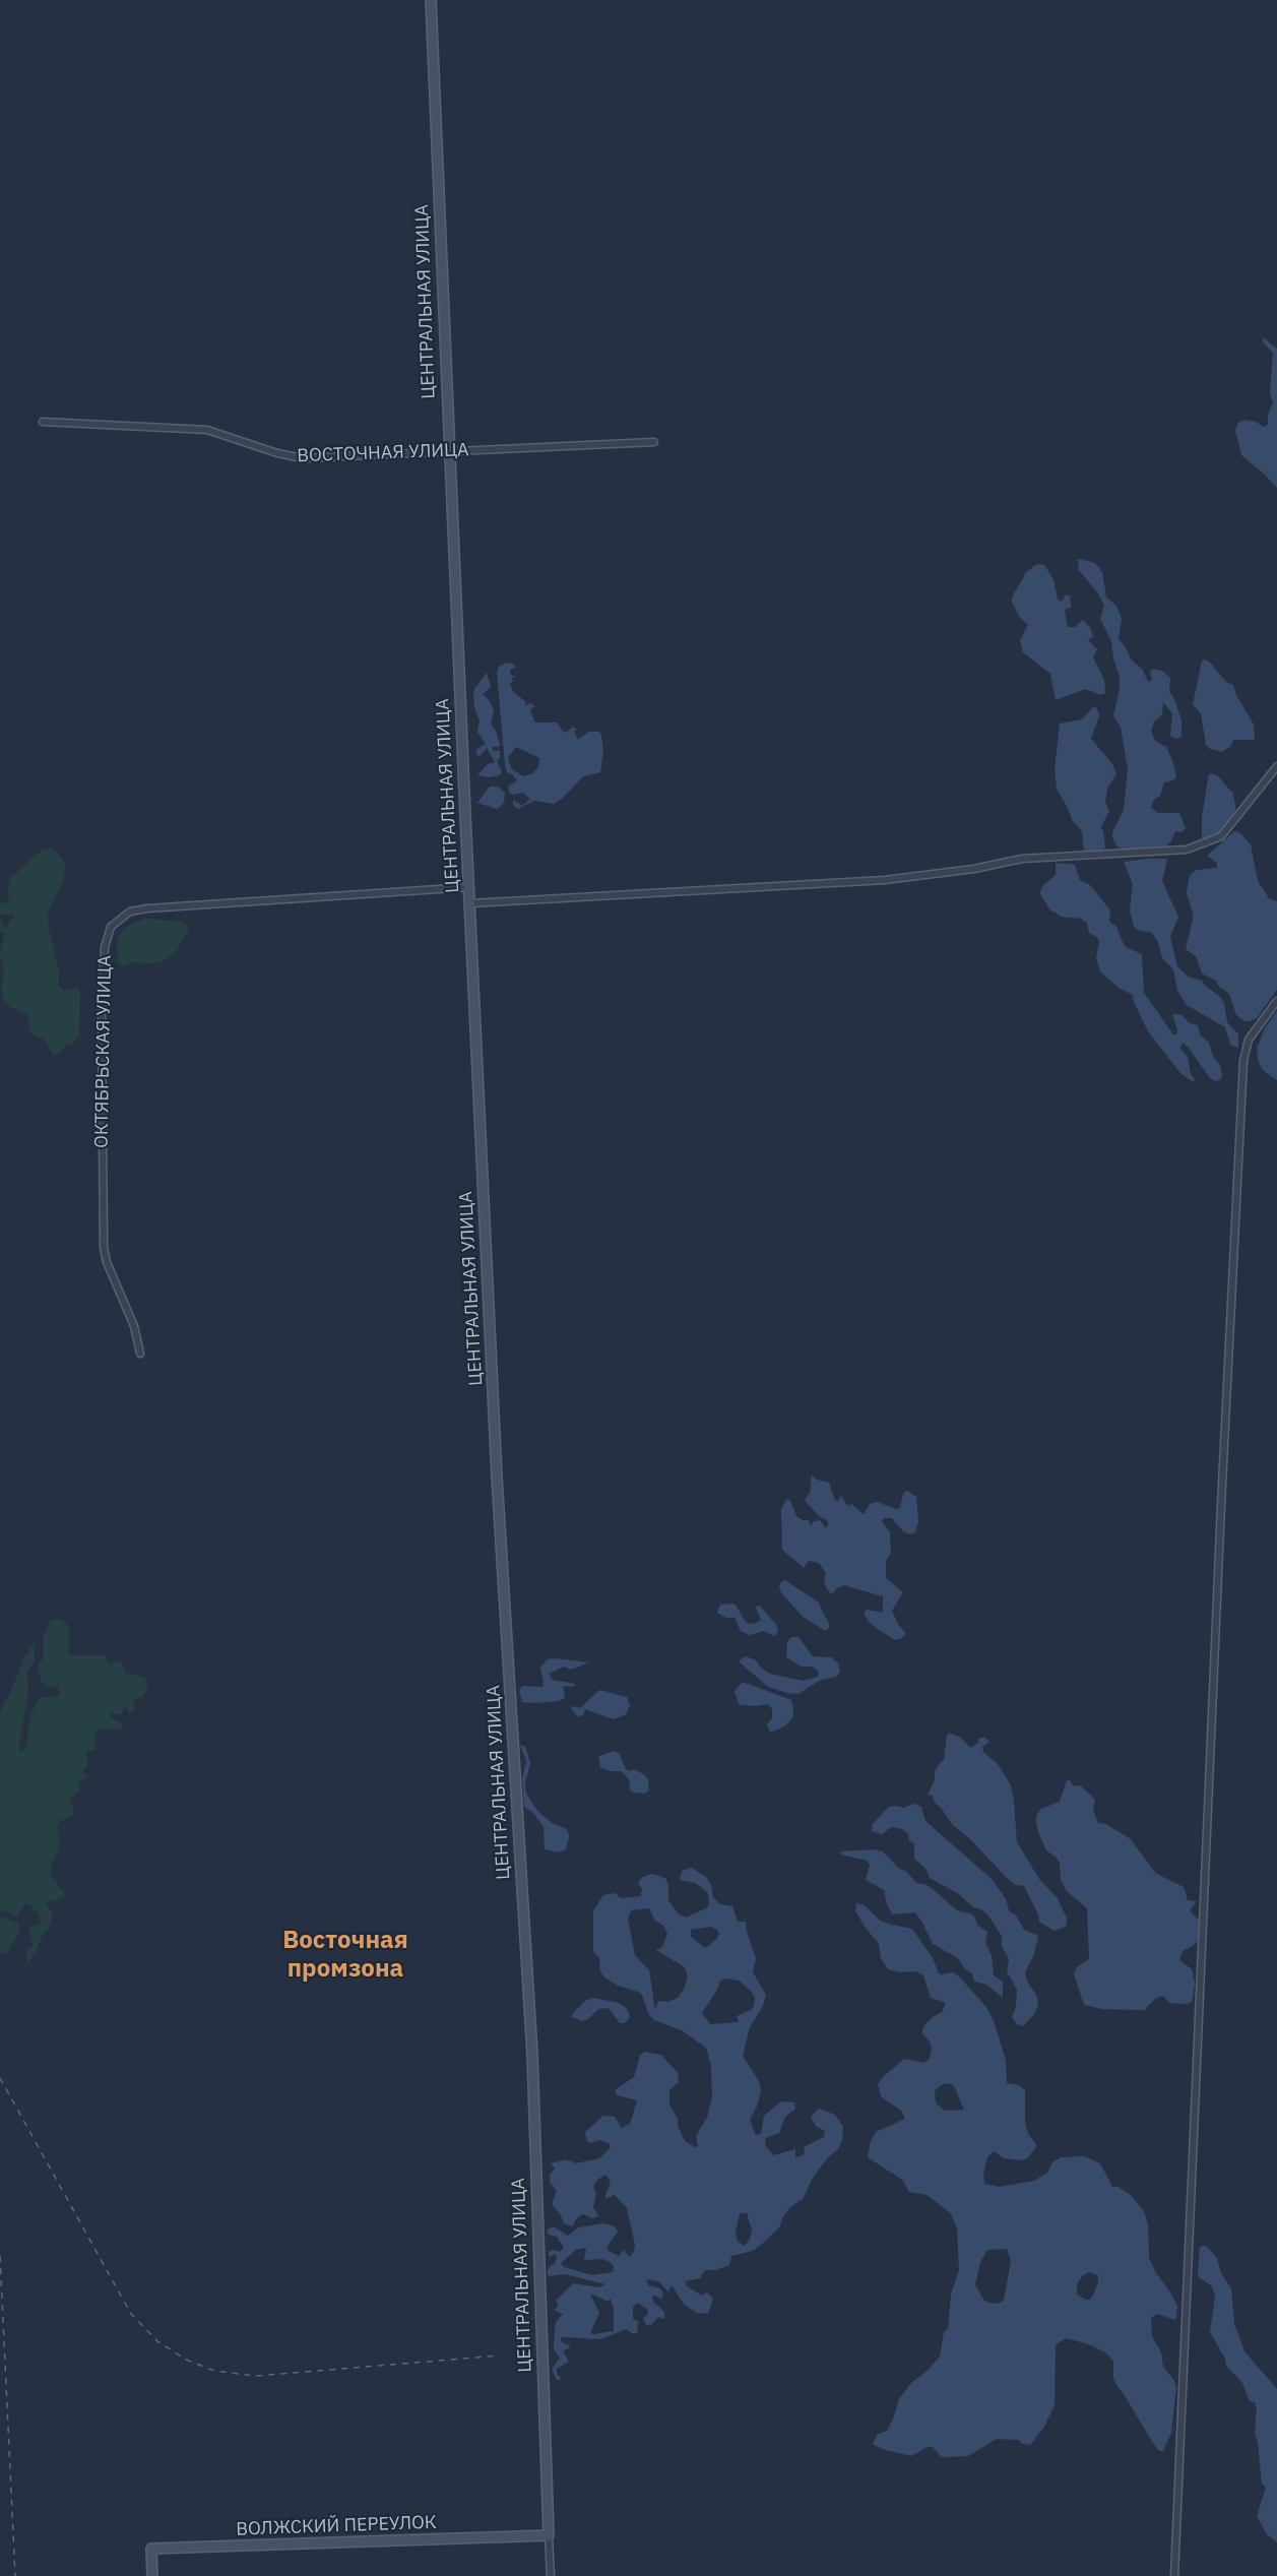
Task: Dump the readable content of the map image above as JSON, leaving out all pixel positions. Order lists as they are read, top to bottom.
{
  "streets": {
    "street": [
      "ЦЕНТРАЛЬНАЯ УЛИЦА",
      "ВОСТОЧНАЯ УЛИЦА",
      "ОКТЯБРЬСКАЯ УЛИЦА",
      "ВОЛЖСКИЙ ПЕРЕУЛОК"
    ]
  },
  "crossings": [
    ["ЦЕНТРАЛЬНАЯ УЛИЦА", "ВОСТОЧНАЯ УЛИЦА"],
    ["ЦЕНТРАЛЬНАЯ УЛИЦА", "ОКТЯБРЬСКАЯ УЛИЦА"],
    ["ЦЕНТРАЛЬНАЯ УЛИЦА", "ВОЛЖСКИЙ ПЕРЕУЛОК"]
  ],
  "districts": ["Восточная промзона"]
}
